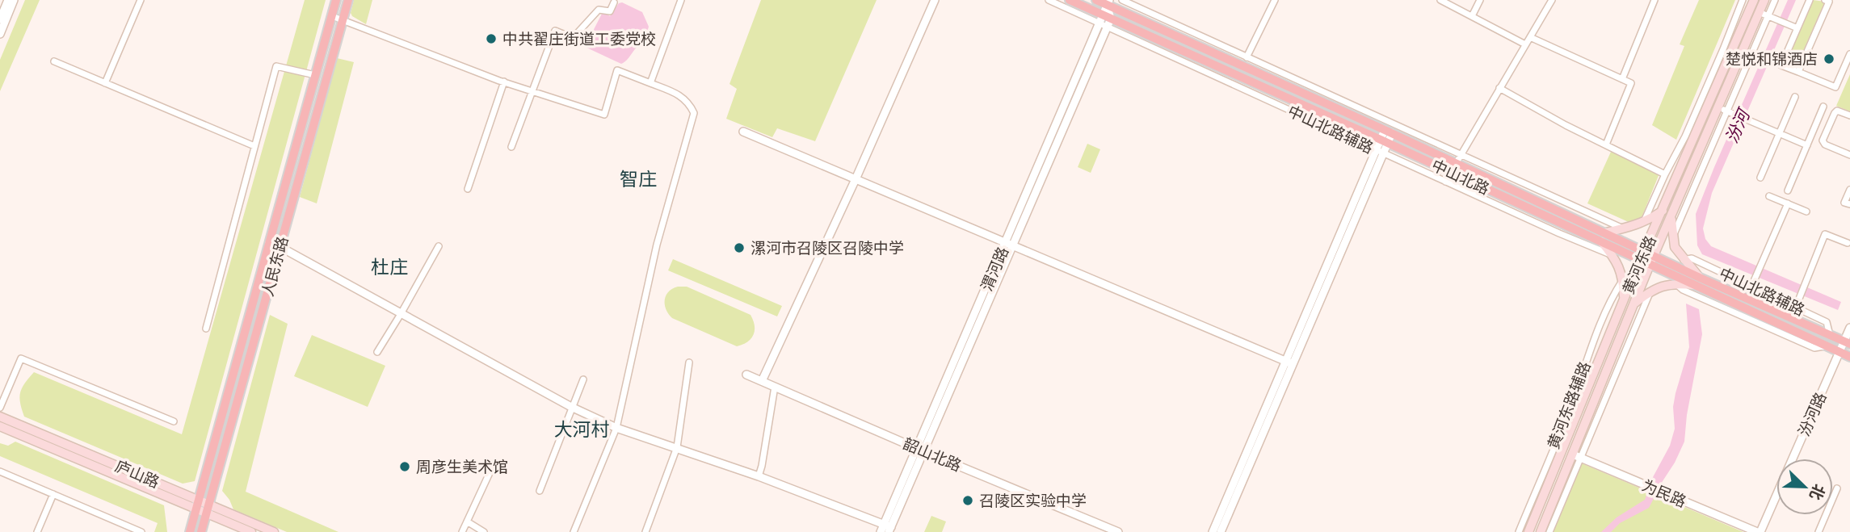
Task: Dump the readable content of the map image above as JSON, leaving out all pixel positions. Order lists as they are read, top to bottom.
{
  "streets": {
    "main road": [
      "中山北路",
      "黄河东路",
      "人民东路",
      "庐山路"
    ],
    "street": [
      "中山北路辅路",
      "渭河路",
      "黄河东路辅路",
      "汾河路",
      "韶山北路",
      "为民路"
    ]
  },
  "crossings": [
    ["中山北路辅路", "中山北路"],
    ["中山北路辅路", "渭河路"],
    ["中山北路", "黄河东路"],
    ["中山北路", "渭河路"],
    ["中山北路", "汾河路"],
    ["黄河东路", "黄河东路辅路"],
    ["黄河东路", "为民路"],
    ["人民东路", "庐山路"],
    ["渭河路", "韶山北路"],
    ["黄河东路辅路", "为民路"],
    ["汾河路", "为民路"]
  ],
  "districts": ["智庄", "杜庄", "大河村"],
  "water": ["汾河"],
  "places": [
    "中共翟庄街道工委党校",
    "楚悦和锦酒店",
    "漯河市召陵区召陵中学",
    "周彦生美术馆",
    "召陵区实验中学"
  ],
  "north": "bottom right"
}
